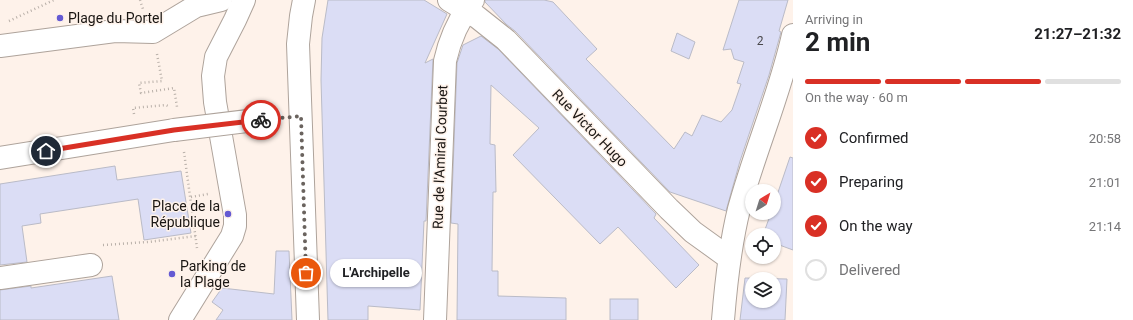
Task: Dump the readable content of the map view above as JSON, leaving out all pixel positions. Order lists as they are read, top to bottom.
{
  "streets": {
    "street": ["Rue Victor Hugo", "Rue de l'Amiral Courbet"]
  },
  "crossings": [
    ["Rue Victor Hugo", "Rue de l'Amiral Courbet"]
  ],
  "places": [
    "Plage du Portel",
    "Place de la République",
    "L'Archipelle",
    "Parking de la Plage"
  ],
  "house_numbers": ["2"],
  "north": "top right",
  "page": {
    "heading": ["2 min", "Arriving in", "21:27–21:32"],
    "bar": "On the way · 60 m",
    "list": [
      ["Confirmed", "20:58"],
      ["Preparing", "21:01"],
      ["On the way", "21:14"],
      "Delivered"
    ],
    "bubble": "L'Archipelle"
  }
}
